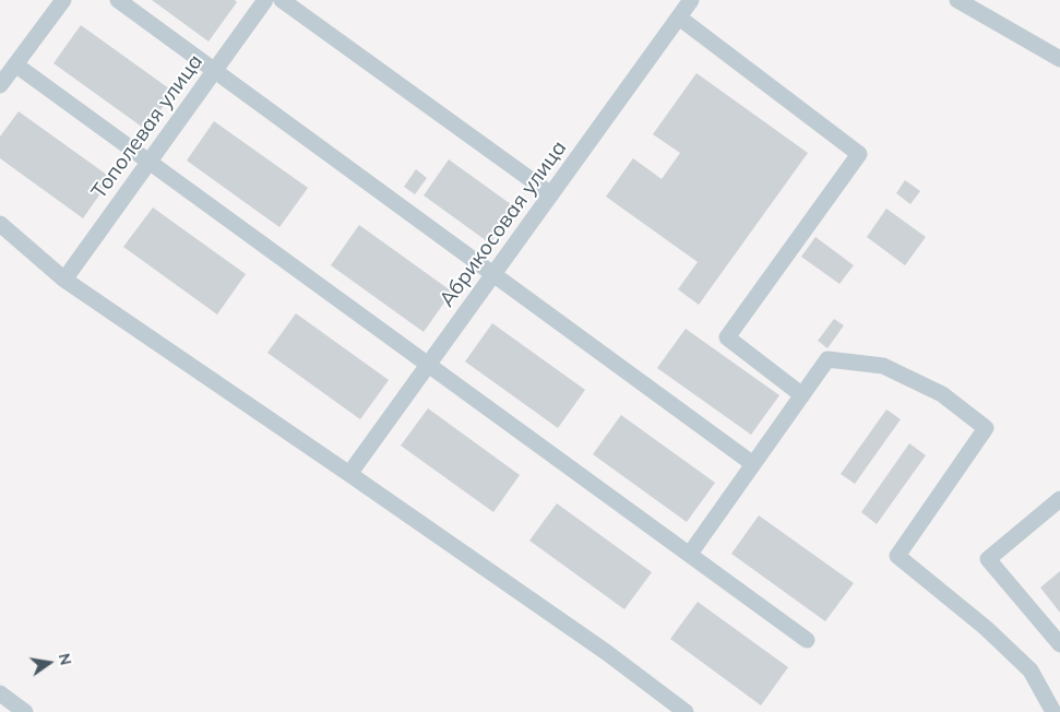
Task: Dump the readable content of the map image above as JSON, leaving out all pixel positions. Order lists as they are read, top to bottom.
{
  "streets": {
    "street": ["Тополевая улица", "Абрикосовая улица"]
  },
  "north": "right"
}
